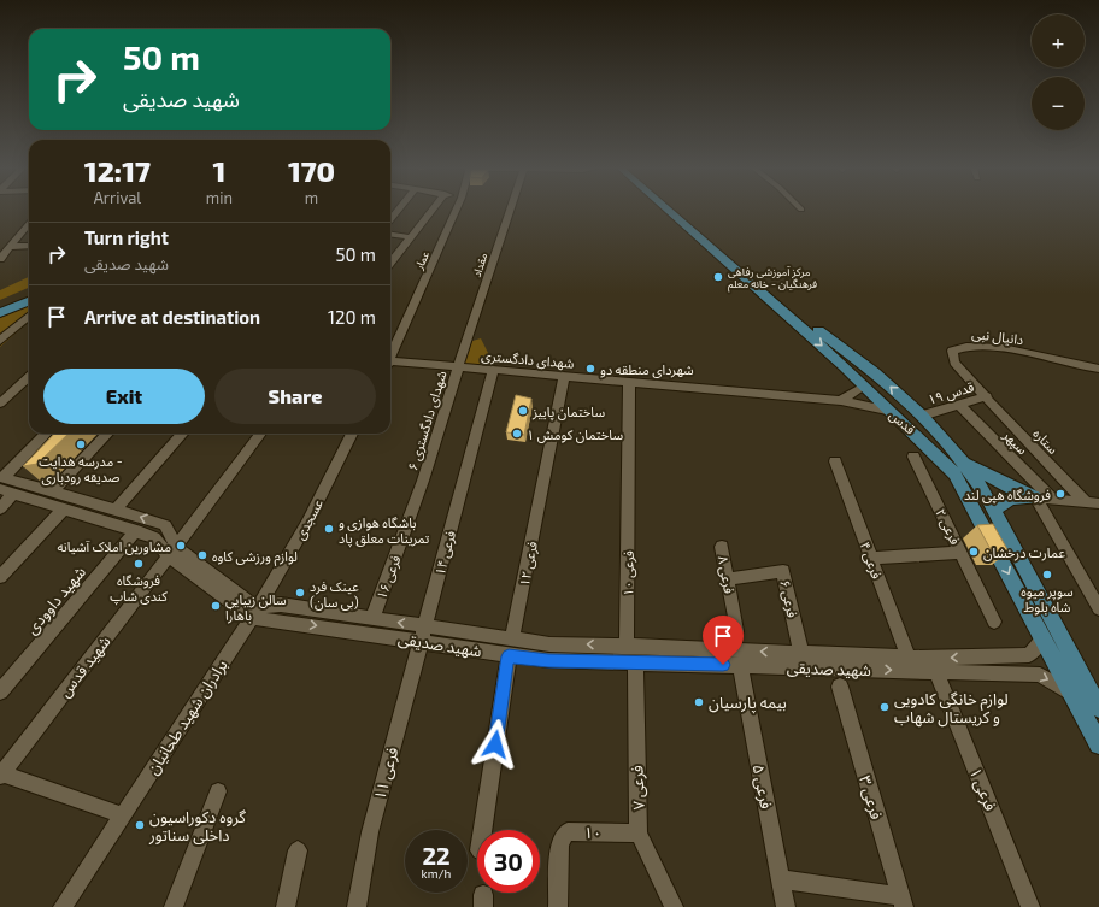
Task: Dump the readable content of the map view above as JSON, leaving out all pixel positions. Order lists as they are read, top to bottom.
{
  "streets": {
    "main road": ["قدس"],
    "street": [
      "عمار",
      "مقداد",
      "دانیال نبی",
      "شهدای دادگستری",
      "قدس ۱۹",
      "شهدای دادگستری ۶",
      "ستاره",
      "سپهر",
      "عسجدی",
      "فرعی ۲",
      "فرعی ۱۴",
      "فرعی ۴",
      "فرعی ۱۲",
      "فرعی ۱۰",
      "فرعی ۸",
      "فرعی ۱۶",
      "فرعی ۶",
      "شهید داوودی",
      "شهید صدیقی",
      "شهید قدس",
      "برادران شهید طحانیان",
      "فرعی ۱۱",
      "فرعی ۵",
      "فرعی ۷",
      "فرعی ۱",
      "فرعی ۳",
      "۱۰"
    ]
  },
  "crossings": [
    ["مقداد", "شهدای دادگستری"],
    ["مقداد", "شهدای دادگستری ۶"],
    ["دانیال نبی", "قدس ۱۹"],
    ["دانیال نبی", "ستاره"],
    ["شهدای دادگستری", "شهدای دادگستری ۶"],
    ["شهدای دادگستری", "قدس"],
    ["شهدای دادگستری", "فرعی ۱۴"],
    ["شهدای دادگستری", "فرعی ۱۲"],
    ["شهدای دادگستری", "فرعی ۱۰"],
    ["قدس ۱۹", "قدس"],
    ["قدس ۱۹", "ستاره"],
    ["قدس ۱۹", "سپهر"],
    ["شهدای دادگستری ۶", "فرعی ۱۶"],
    ["قدس", "شهید صدیقی"],
    ["عسجدی", "شهید صدیقی"],
    ["عسجدی", "برادران شهید طحانیان"],
    ["فرعی ۱۴", "شهید صدیقی"],
    ["فرعی ۱۴", "فرعی ۱۱"],
    ["فرعی ۴", "شهید صدیقی"],
    ["فرعی ۱۲", "شهید صدیقی"],
    ["فرعی ۱۰", "شهید صدیقی"],
    ["فرعی ۸", "فرعی ۶"],
    ["فرعی ۱۶", "شهید صدیقی"],
    ["فرعی ۶", "شهید صدیقی"],
    ["شهید صدیقی", "شهید قدس"],
    ["شهید صدیقی", "برادران شهید طحانیان"],
    ["شهید صدیقی", "فرعی ۱۱"],
    ["شهید صدیقی", "فرعی ۵"],
    ["شهید صدیقی", "فرعی ۷"],
    ["شهید صدیقی", "فرعی ۱"],
    ["فرعی ۷", "۱۰"]
  ],
  "places": [
    "مرکز آموزشی رفاهی فرهنگیان - خانه معلم",
    "شهردای منطقه دو",
    "ساختمان پاییز",
    "ساختمان کومش ۱",
    "مدرسه هدایت - صدیقه رودباری",
    "فروشگاه هپی لند",
    "باشگاه هوازی و تمرینات معلق پاد",
    "مشاورین املاک آشیانه",
    "عمارت درخشان",
    "لوازم ورزشی کاوه",
    "فروشگاه کندی شاپ",
    "سوپر میوه شاه بلوط",
    "عینک فرد (بی سان)",
    "سالن زيبايي باهارا",
    "بیمه پارسیان",
    "لوازم خانگی کادویی و کریستال شهاب",
    "گروه دکوراسیون داخلی سناتور"
  ],
  "page": {
    "map_buttons": ["+", "−"],
    "turn": ["50 m", "شهید صدیقی"],
    "eta": [
      "12:17",
      "Arrival",
      "1",
      "min",
      "170",
      "m"
    ],
    "list": [
      {
        "name": "Turn right",
        "note": "شهید صدیقی",
        "value": "50 m"
      },
      {
        "name": "Arrive at destination",
        "value": "120 m"
      }
    ],
    "buttons": ["Exit", "Share"],
    "speed": "22 km/h",
    "limit": "30"
  }
}
